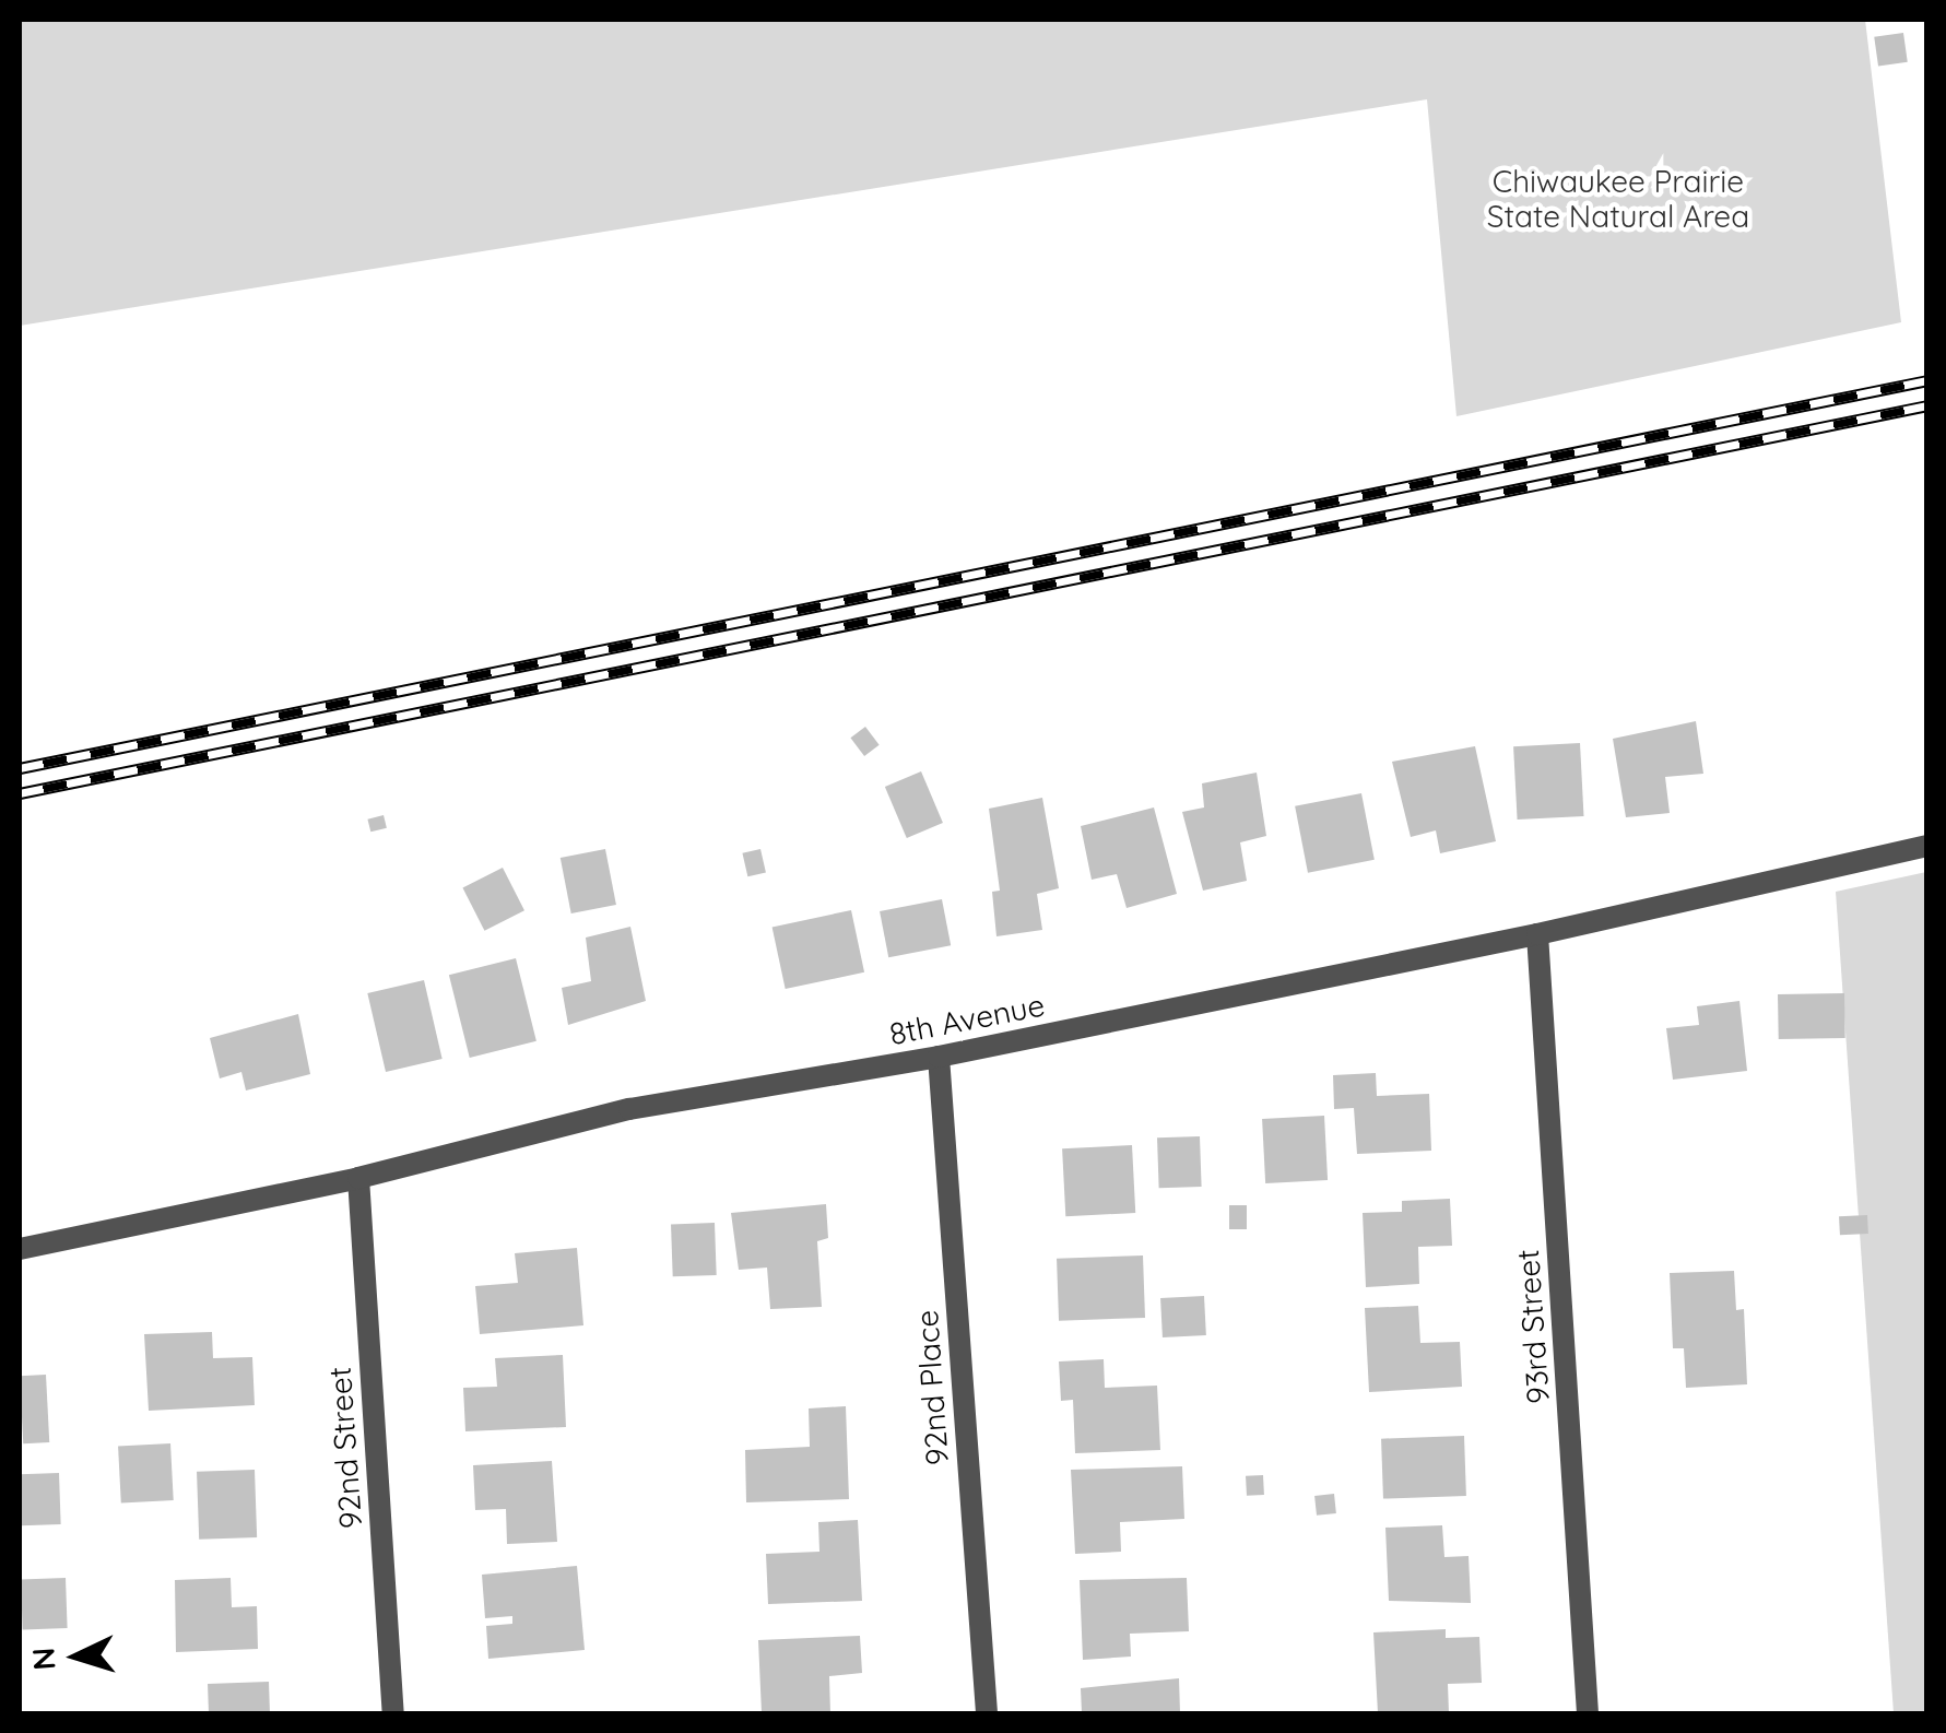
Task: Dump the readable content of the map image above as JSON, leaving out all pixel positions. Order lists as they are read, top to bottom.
{
  "streets": {
    "street": [
      "8th Avenue",
      "93rd Street",
      "92nd Place",
      "92nd Street"
    ]
  },
  "crossings": [
    ["8th Avenue", "93rd Street"],
    ["8th Avenue", "92nd Place"],
    ["8th Avenue", "92nd Street"]
  ],
  "parks": ["Chiwaukee Prairie State Natural Area"],
  "north": "left"
}
